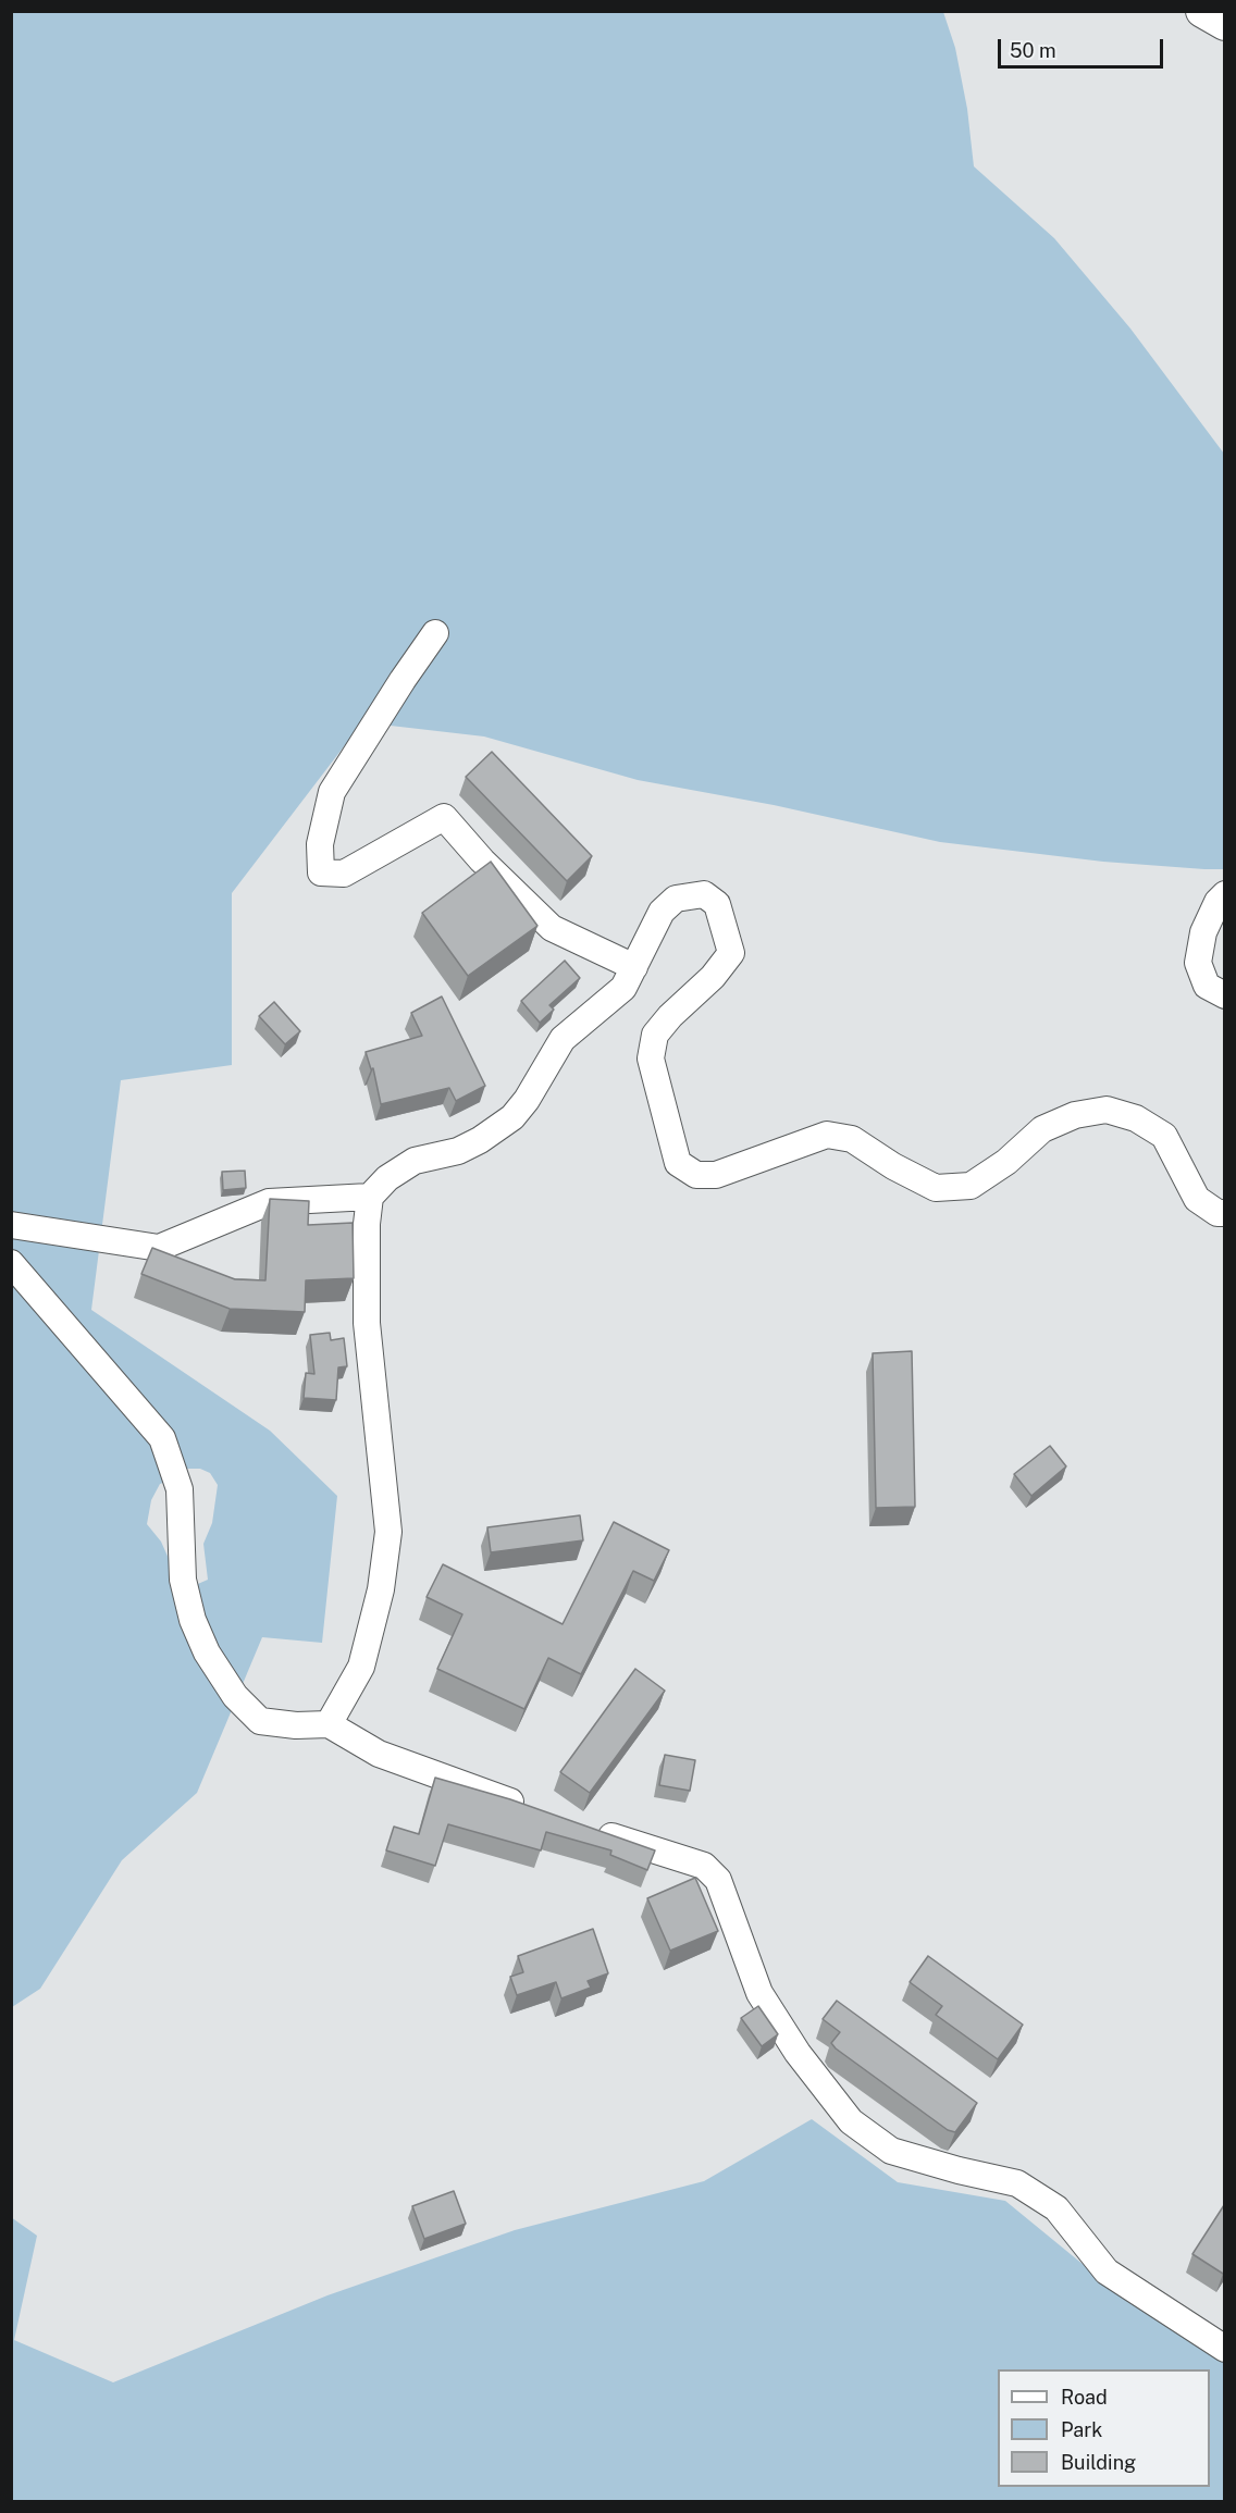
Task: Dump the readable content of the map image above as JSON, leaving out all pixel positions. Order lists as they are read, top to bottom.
{
  "legend": ["Road", "Park", "Building"],
  "scale_bar": "50 m"
}
